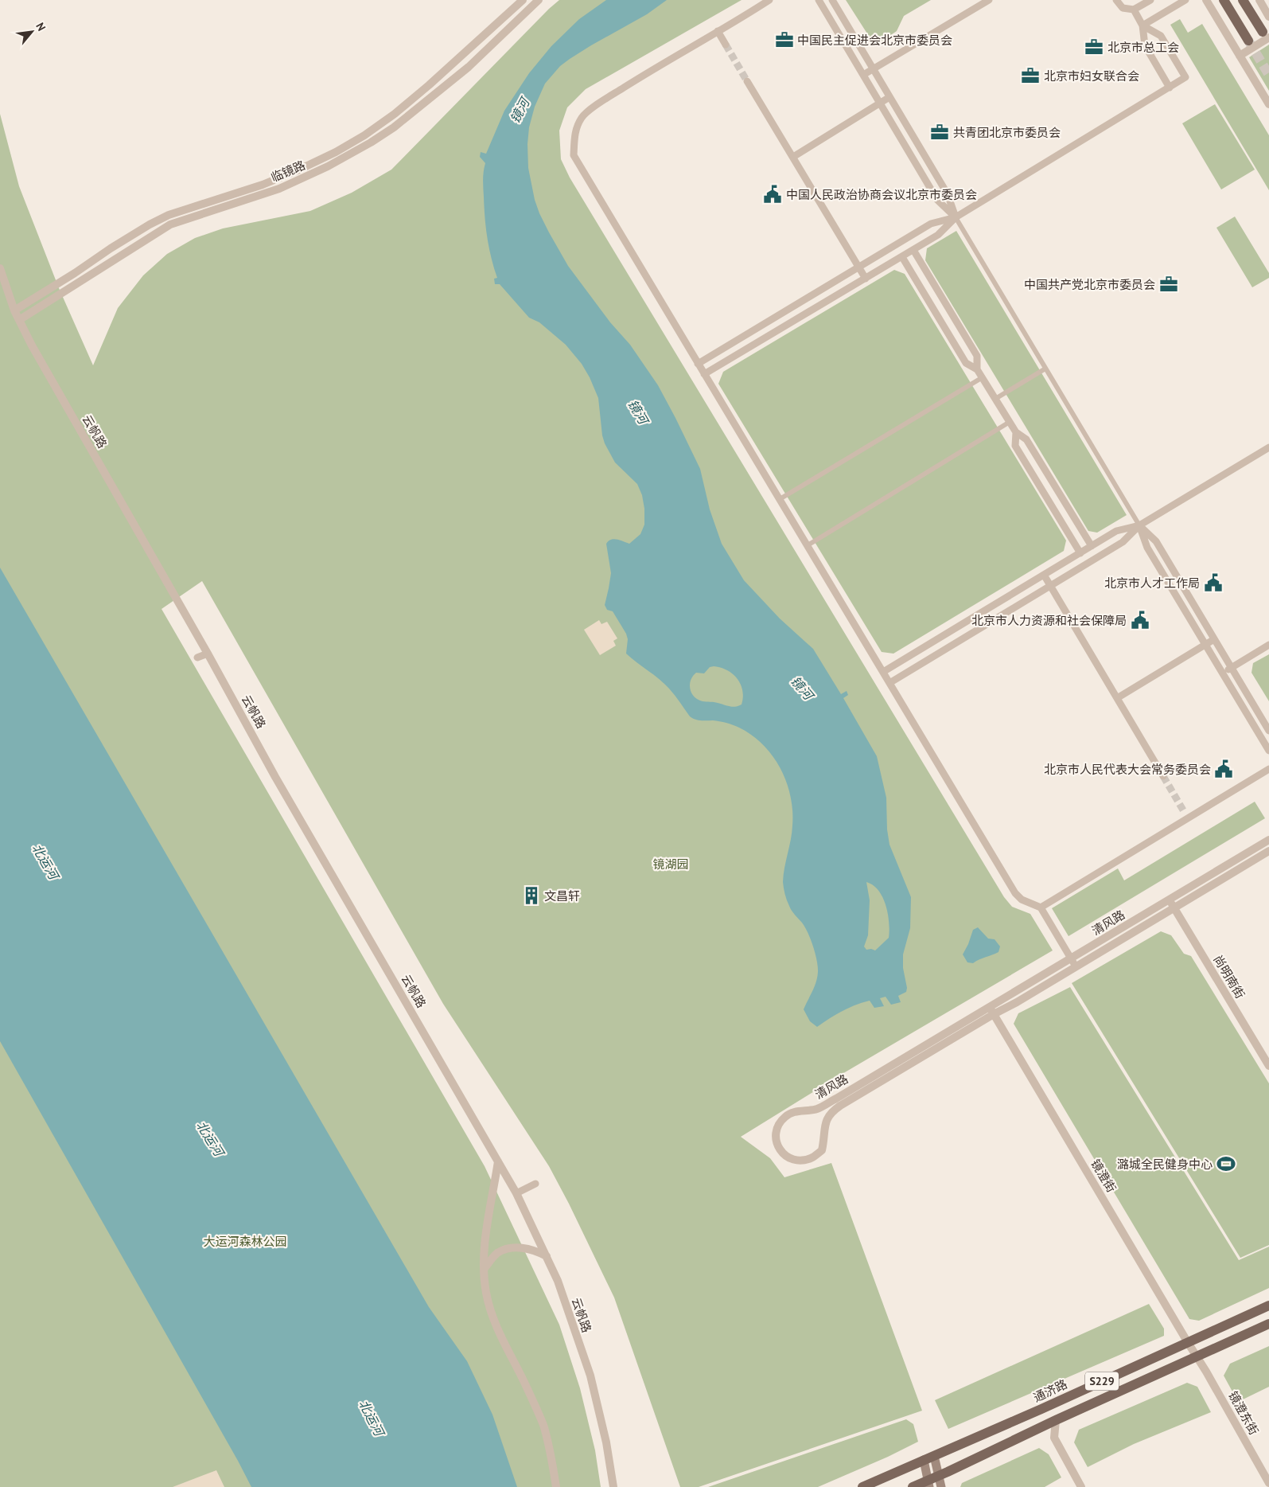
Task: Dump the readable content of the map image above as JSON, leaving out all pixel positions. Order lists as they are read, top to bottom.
{
  "streets": {
    "main road": ["S229", "通济路"],
    "street": [
      "临镜路",
      "云帆路",
      "清风路",
      "尚明南街",
      "镜澄街",
      "镜澄东街"
    ]
  },
  "crossings": [
    ["临镜路", "云帆路"],
    ["清风路", "尚明南街"],
    ["清风路", "镜澄街"],
    ["镜澄街", "S229"],
    ["镜澄街", "通济路"],
    ["镜澄街", "镜澄东街"],
    ["S229", "镜澄东街"]
  ],
  "water": ["镜河", "北运河"],
  "parks": ["镜湖园", "大运河森林公园"],
  "places": {
    "office": [
      "中国民主促进会北京市委员会",
      "北京市总工会",
      "北京市妇女联合会",
      "共青团北京市委员会",
      "中国共产党北京市委员会"
    ],
    "public building": [
      "中国人民政治协商会议北京市委员会",
      "北京市人才工作局",
      "北京市人力资源和社会保障局",
      "北京市人民代表大会常务委员会"
    ],
    "building": ["文昌轩"],
    "sports": ["潞城全民健身中心"]
  },
  "north": "top right"
}
